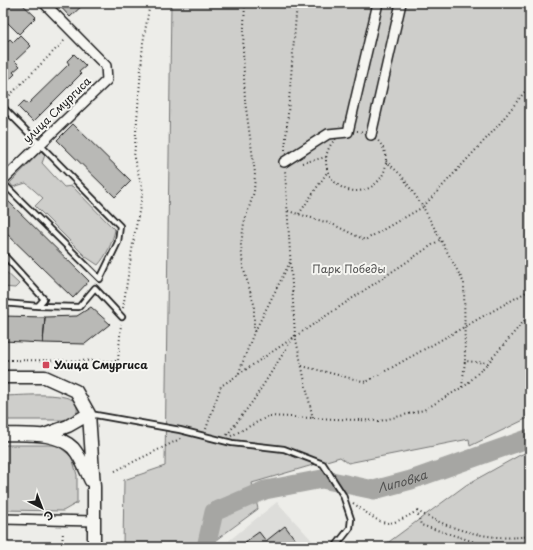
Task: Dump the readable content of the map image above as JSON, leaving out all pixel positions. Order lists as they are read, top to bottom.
{
  "streets": {
    "street": ["улица Смургиса"]
  },
  "water": ["Липовка"],
  "parks": ["Парк Победы"],
  "places": {
    "transit": ["Улица Смургиса"]
  },
  "north": "bottom right"
}
